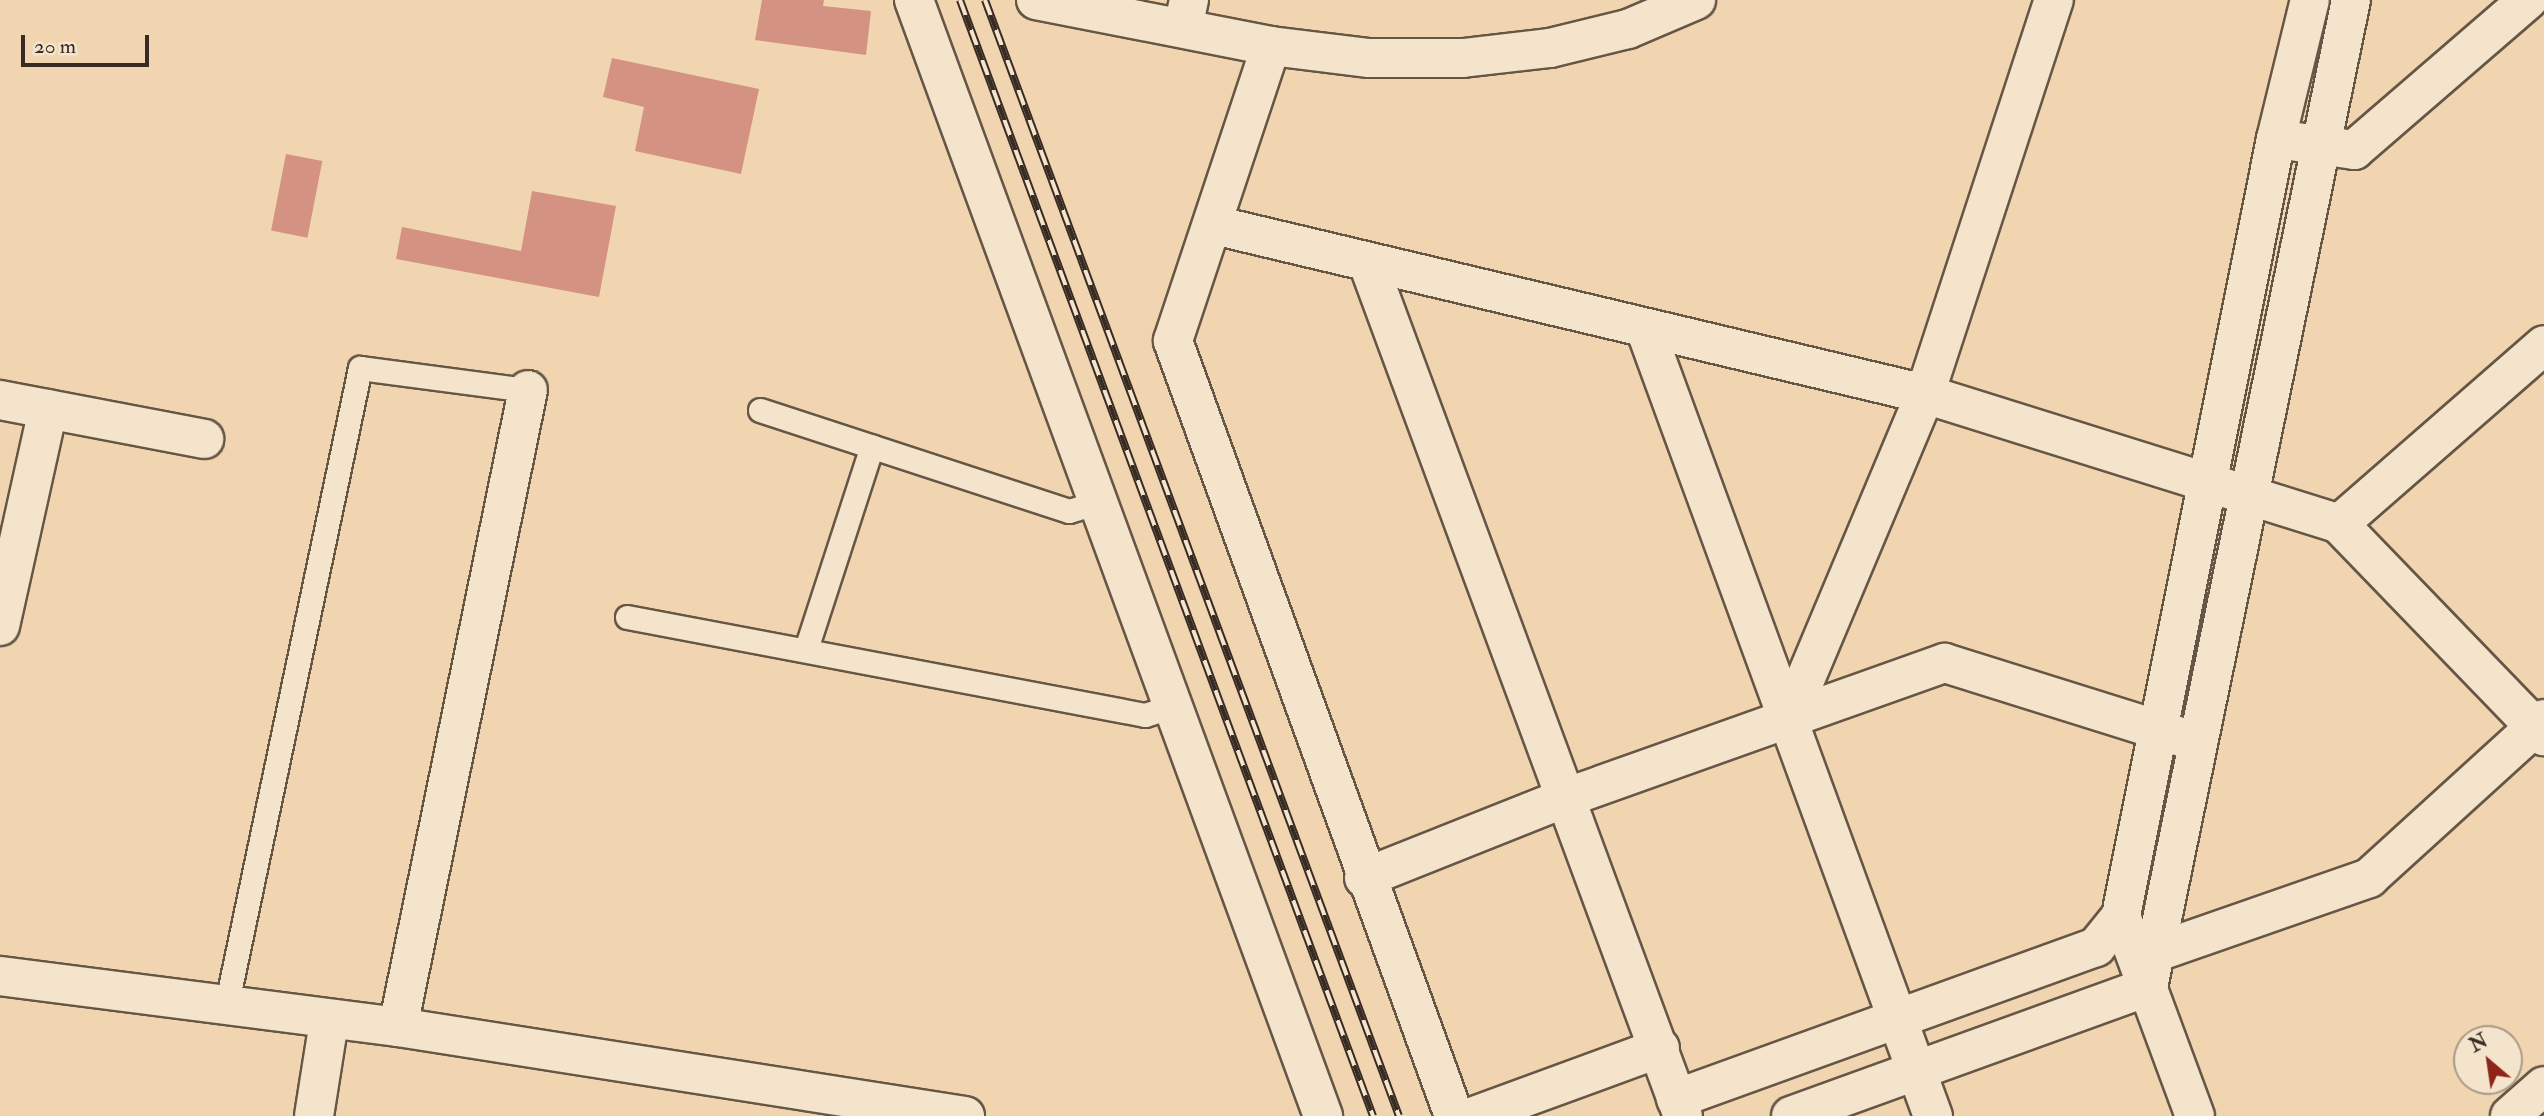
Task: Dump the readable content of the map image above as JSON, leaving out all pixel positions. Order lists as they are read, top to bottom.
{
  "scale_bar": "20 m",
  "north": "top left"
}
